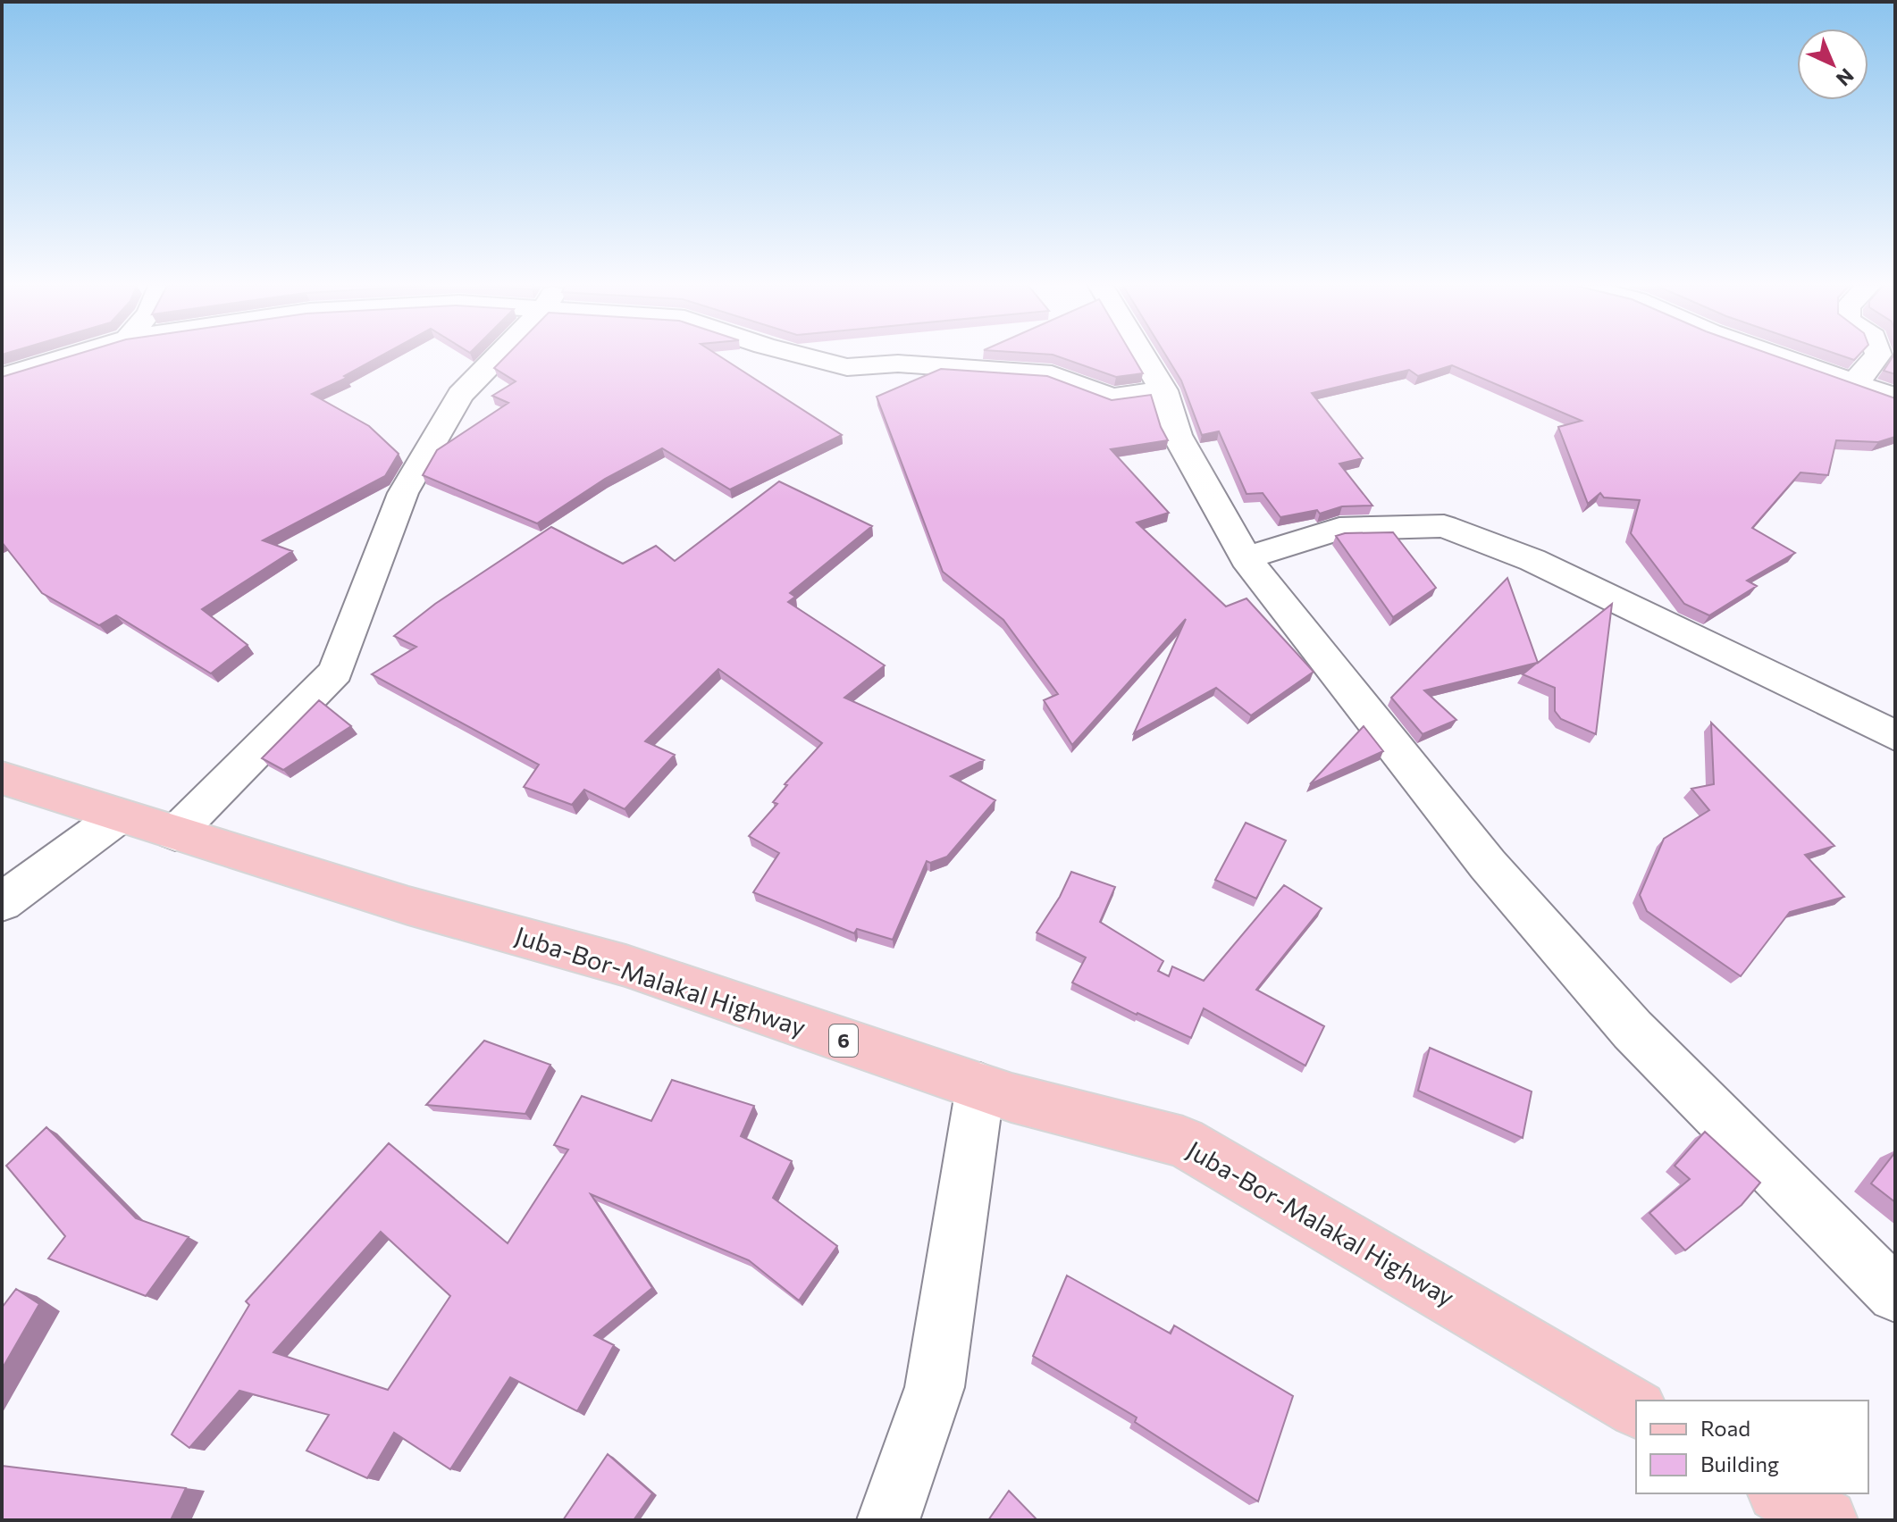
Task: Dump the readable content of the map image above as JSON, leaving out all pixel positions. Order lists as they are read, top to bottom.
{
  "streets": {
    "main road": ["Juba-Bor-Malakal Highway", "6"]
  },
  "legend": ["Road", "Building"],
  "north": "bottom right"
}
